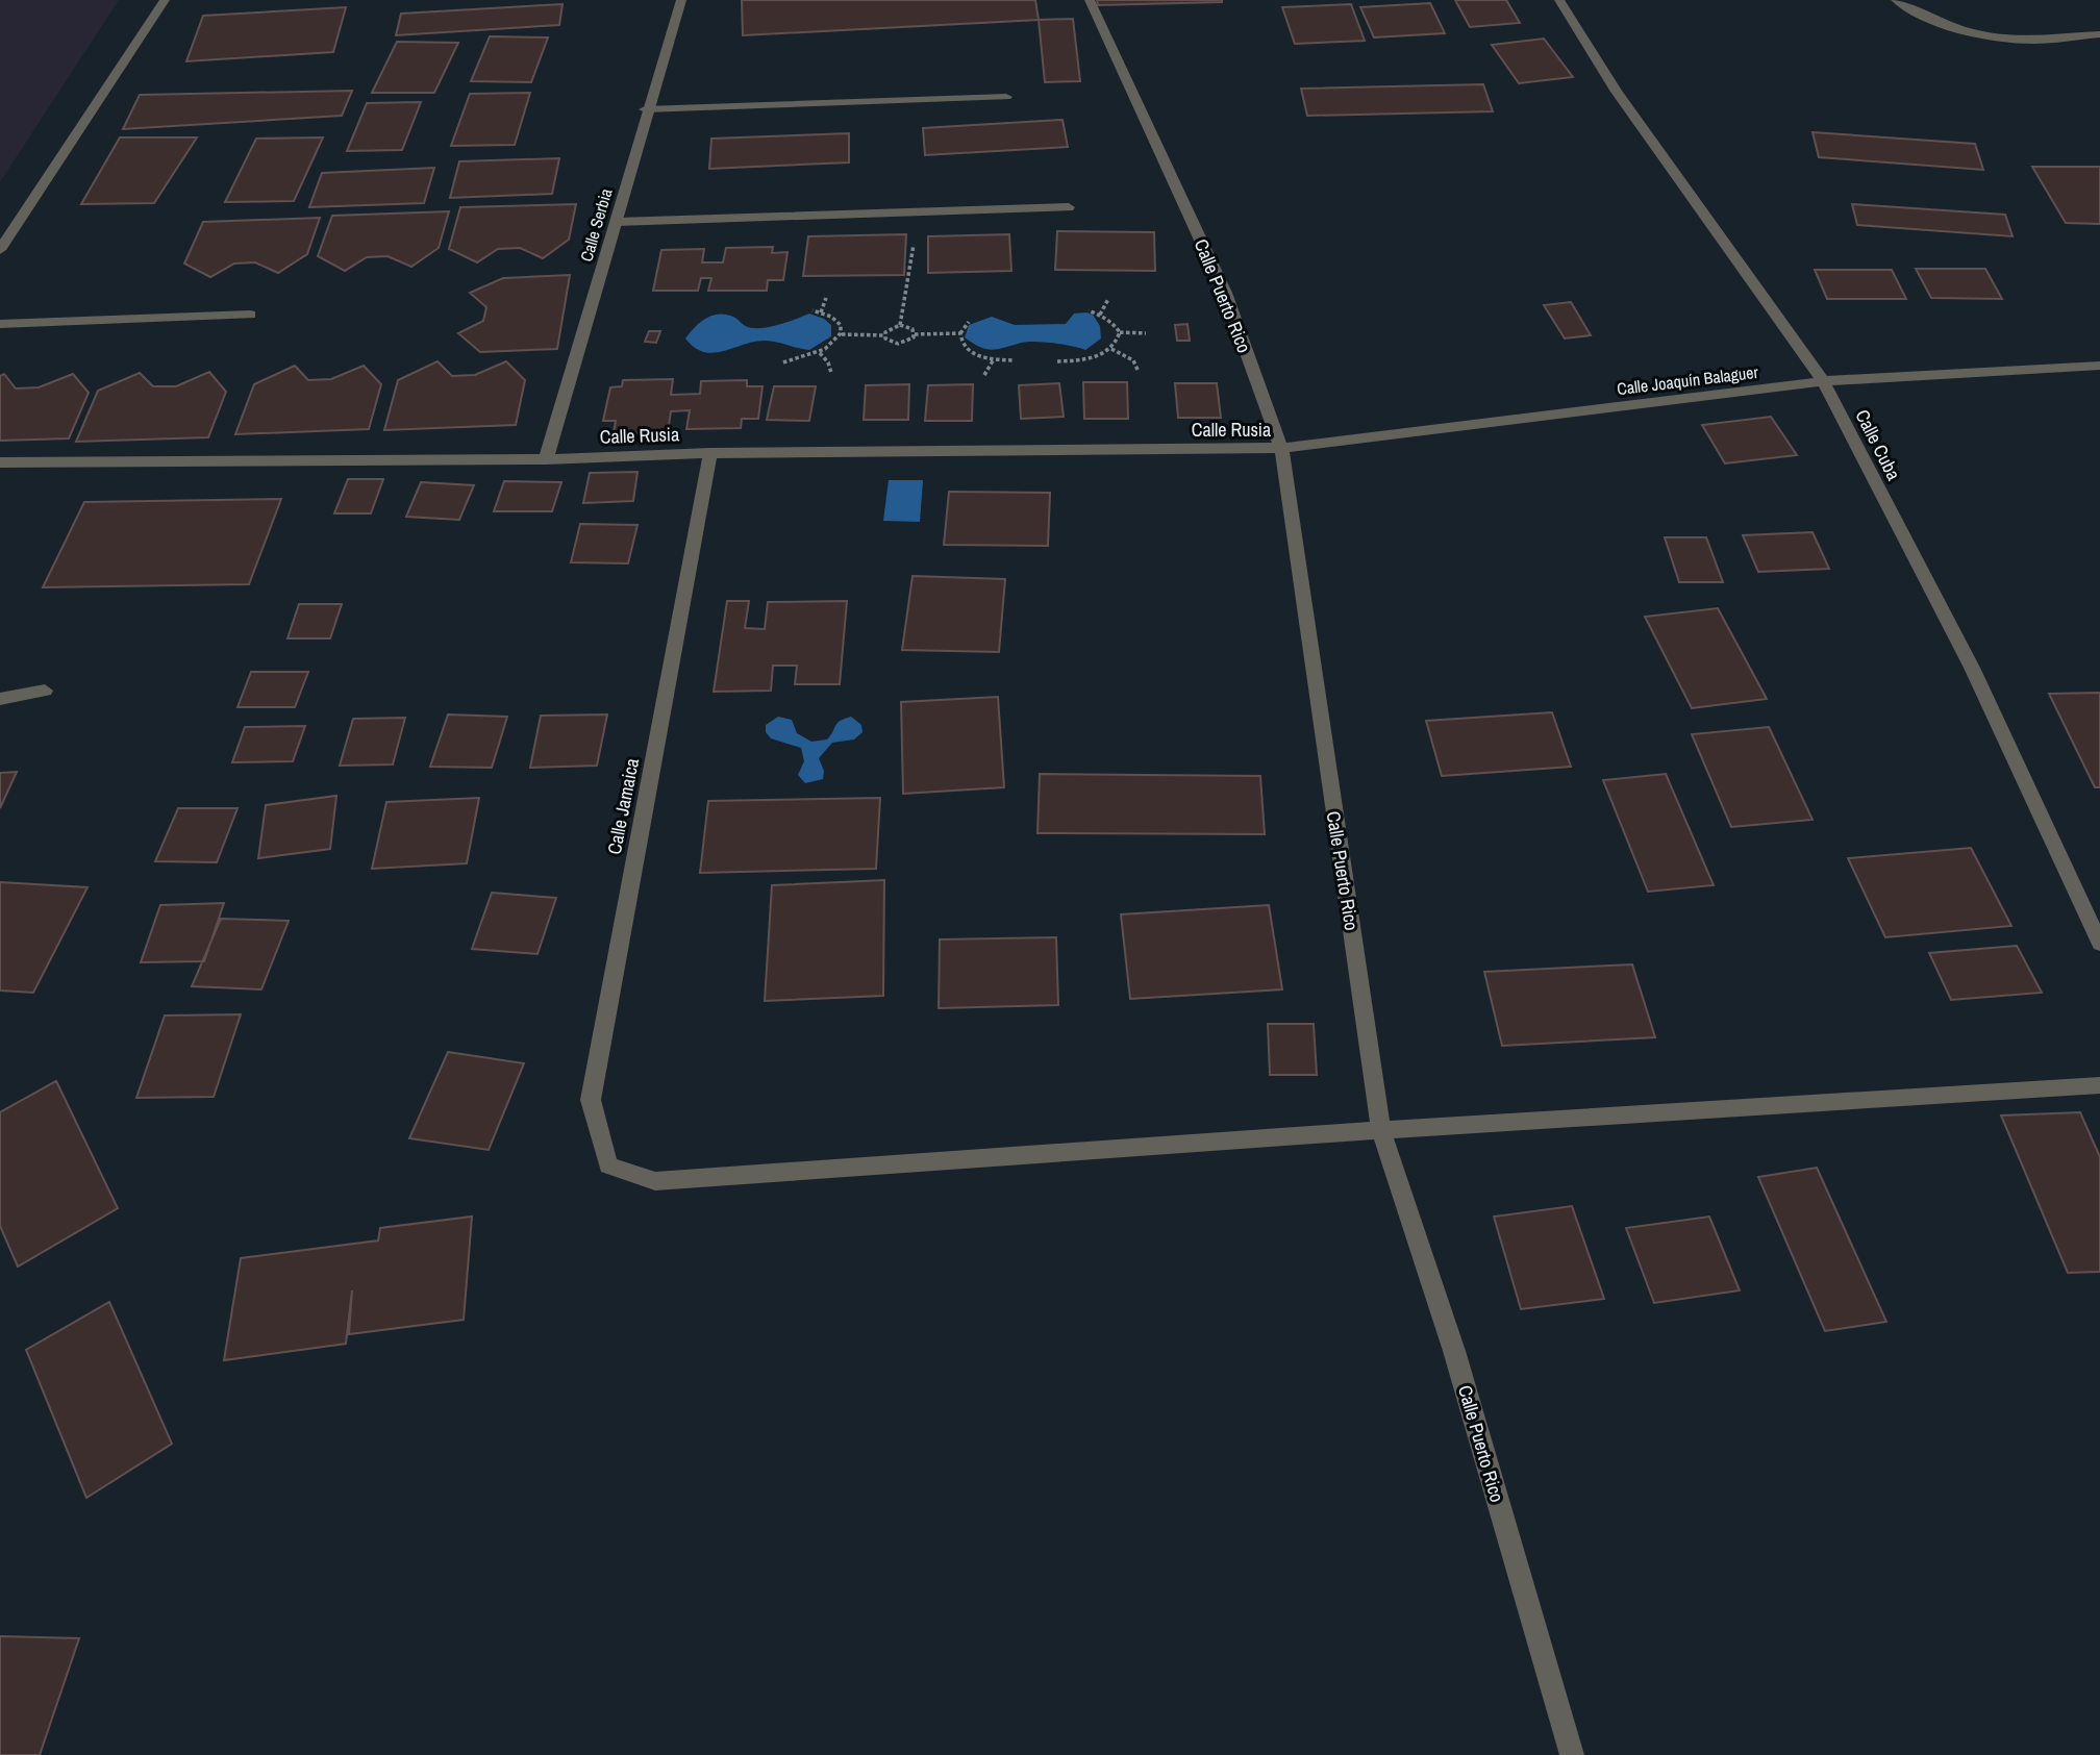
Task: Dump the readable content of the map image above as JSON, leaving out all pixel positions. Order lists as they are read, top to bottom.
{
  "streets": {
    "street": [
      "Calle Serbia",
      "Calle Puerto Rico",
      "Calle Joaquín Balaguer",
      "Calle Rusia",
      "Calle Cuba",
      "Calle Jamaica"
    ]
  },
  "crossings": [
    ["Calle Serbia", "Calle Rusia"],
    ["Calle Puerto Rico", "Calle Joaquín Balaguer"],
    ["Calle Puerto Rico", "Calle Rusia"],
    ["Calle Puerto Rico", "Calle Jamaica"],
    ["Calle Joaquín Balaguer", "Calle Rusia"],
    ["Calle Joaquín Balaguer", "Calle Cuba"],
    ["Calle Rusia", "Calle Jamaica"]
  ]
}
